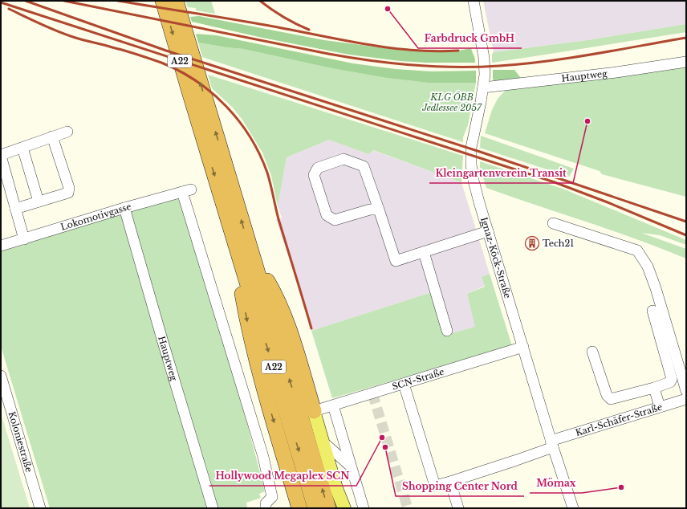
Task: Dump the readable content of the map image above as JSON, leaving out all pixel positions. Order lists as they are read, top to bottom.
{
  "streets": {
    "highway": ["A22"],
    "street": [
      "Hauptweg",
      "Lokomotivgasse",
      "Ignaz-Köck-Straße",
      "SCN-Straße",
      "Karl-Schäfer-Straße",
      "Koloniestraße"
    ]
  },
  "crossings": [
    ["Hauptweg", "Lokomotivgasse"],
    ["Hauptweg", "Ignaz-Köck-Straße"],
    ["Ignaz-Köck-Straße", "SCN-Straße"],
    ["Ignaz-Köck-Straße", "Karl-Schäfer-Straße"],
    ["SCN-Straße", "Karl-Schäfer-Straße"]
  ],
  "parks": ["KLG ÖBB Jedlessee 2057"],
  "places": {
    "other": [
      "Farbdruck GmbH",
      "Kleingartenverein Transit",
      "Hollywood Megaplex SCN",
      "Shopping Center Nord",
      "Mömax"
    ],
    "building": ["Tech21"]
  }
}
